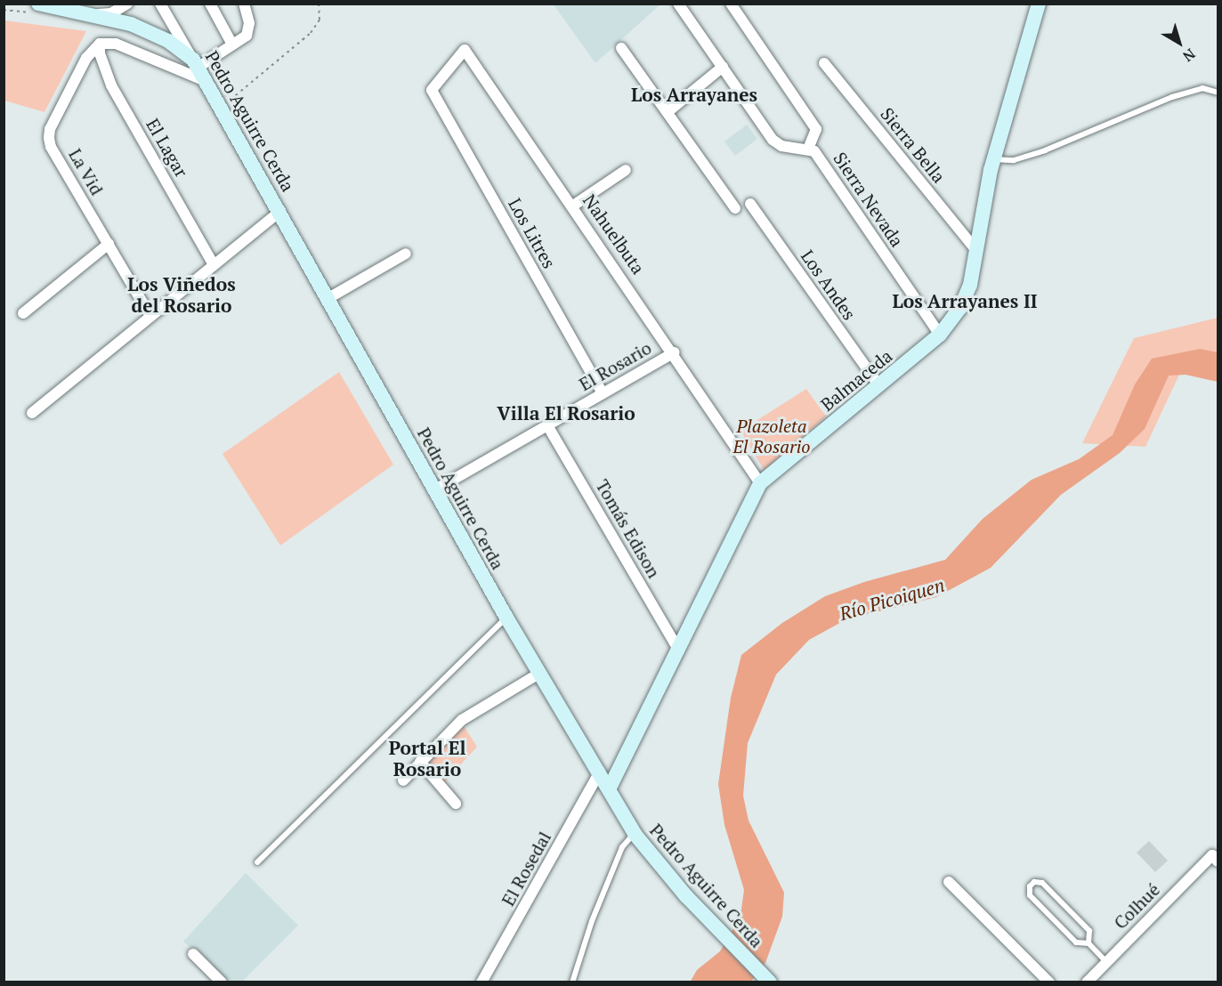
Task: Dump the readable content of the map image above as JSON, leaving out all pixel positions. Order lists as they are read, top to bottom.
{
  "streets": {
    "main road": ["Pedro Aguirre Cerda", "Balmaceda"],
    "street": [
      "Sierra Bella",
      "El Lagar",
      "La Vid",
      "Sierra Nevada",
      "Los Litres",
      "Nahuelbuta",
      "Los Andes",
      "El Rosario",
      "Tomás Edison",
      "El Rosedal",
      "Colhué"
    ]
  },
  "crossings": [
    ["Pedro Aguirre Cerda", "El Rosario"],
    ["Pedro Aguirre Cerda", "Balmaceda"],
    ["Pedro Aguirre Cerda", "El Rosedal"],
    ["Sierra Bella", "Balmaceda"],
    ["El Lagar", "La Vid"],
    ["Sierra Nevada", "Balmaceda"],
    ["Los Litres", "Nahuelbuta"],
    ["Los Litres", "El Rosario"],
    ["Nahuelbuta", "El Rosario"],
    ["Nahuelbuta", "Balmaceda"],
    ["Los Andes", "Balmaceda"],
    ["El Rosario", "Tomás Edison"],
    ["Balmaceda", "Tomás Edison"]
  ],
  "districts": [
    "Los Arrayanes",
    "Los Viñedos del Rosario",
    "Los Arrayanes II",
    "Villa El Rosario",
    "Portal El Rosario"
  ],
  "water": ["Río Picoiquen"],
  "parks": ["Plazoleta El Rosario"],
  "north": "bottom right"
}
